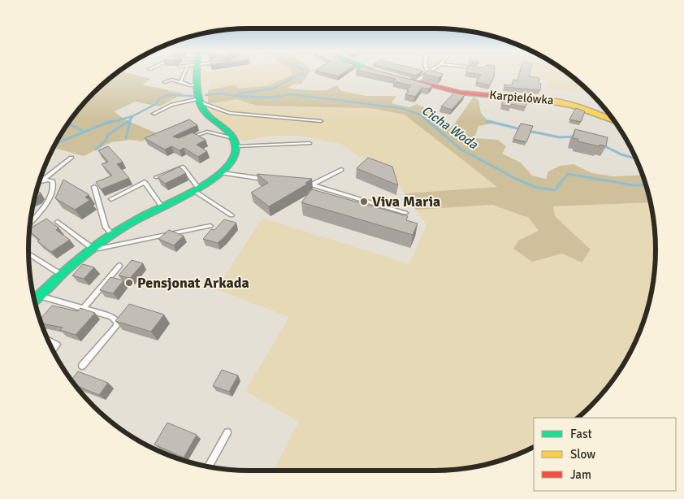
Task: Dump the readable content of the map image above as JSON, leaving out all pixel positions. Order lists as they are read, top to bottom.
{
  "streets": {
    "street": ["Karpielówka"]
  },
  "water": ["Cicha Woda"],
  "places": ["Viva Maria", "Pensjonat Arkada"],
  "legend": ["Fast", "Slow", "Jam"]
}
